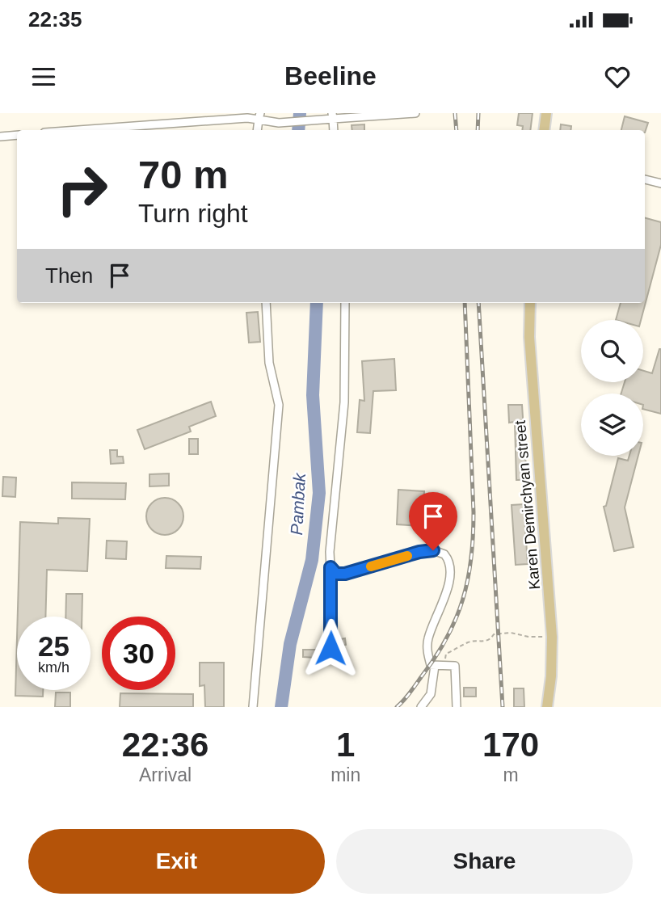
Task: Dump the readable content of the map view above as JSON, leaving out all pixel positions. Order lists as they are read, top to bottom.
{
  "streets": {
    "main road": ["Karen Demirchyan street"]
  },
  "water": ["Pambak"],
  "page": {
    "status": "22:35",
    "header": "Beeline",
    "turn": ["70 m", "Turn right"],
    "then": "Then",
    "speed": "25 km/h",
    "limit": "30",
    "eta": [
      "22:36",
      "Arrival",
      "1",
      "min",
      "170",
      "m"
    ],
    "buttons": ["Exit", "Share"]
  }
}
